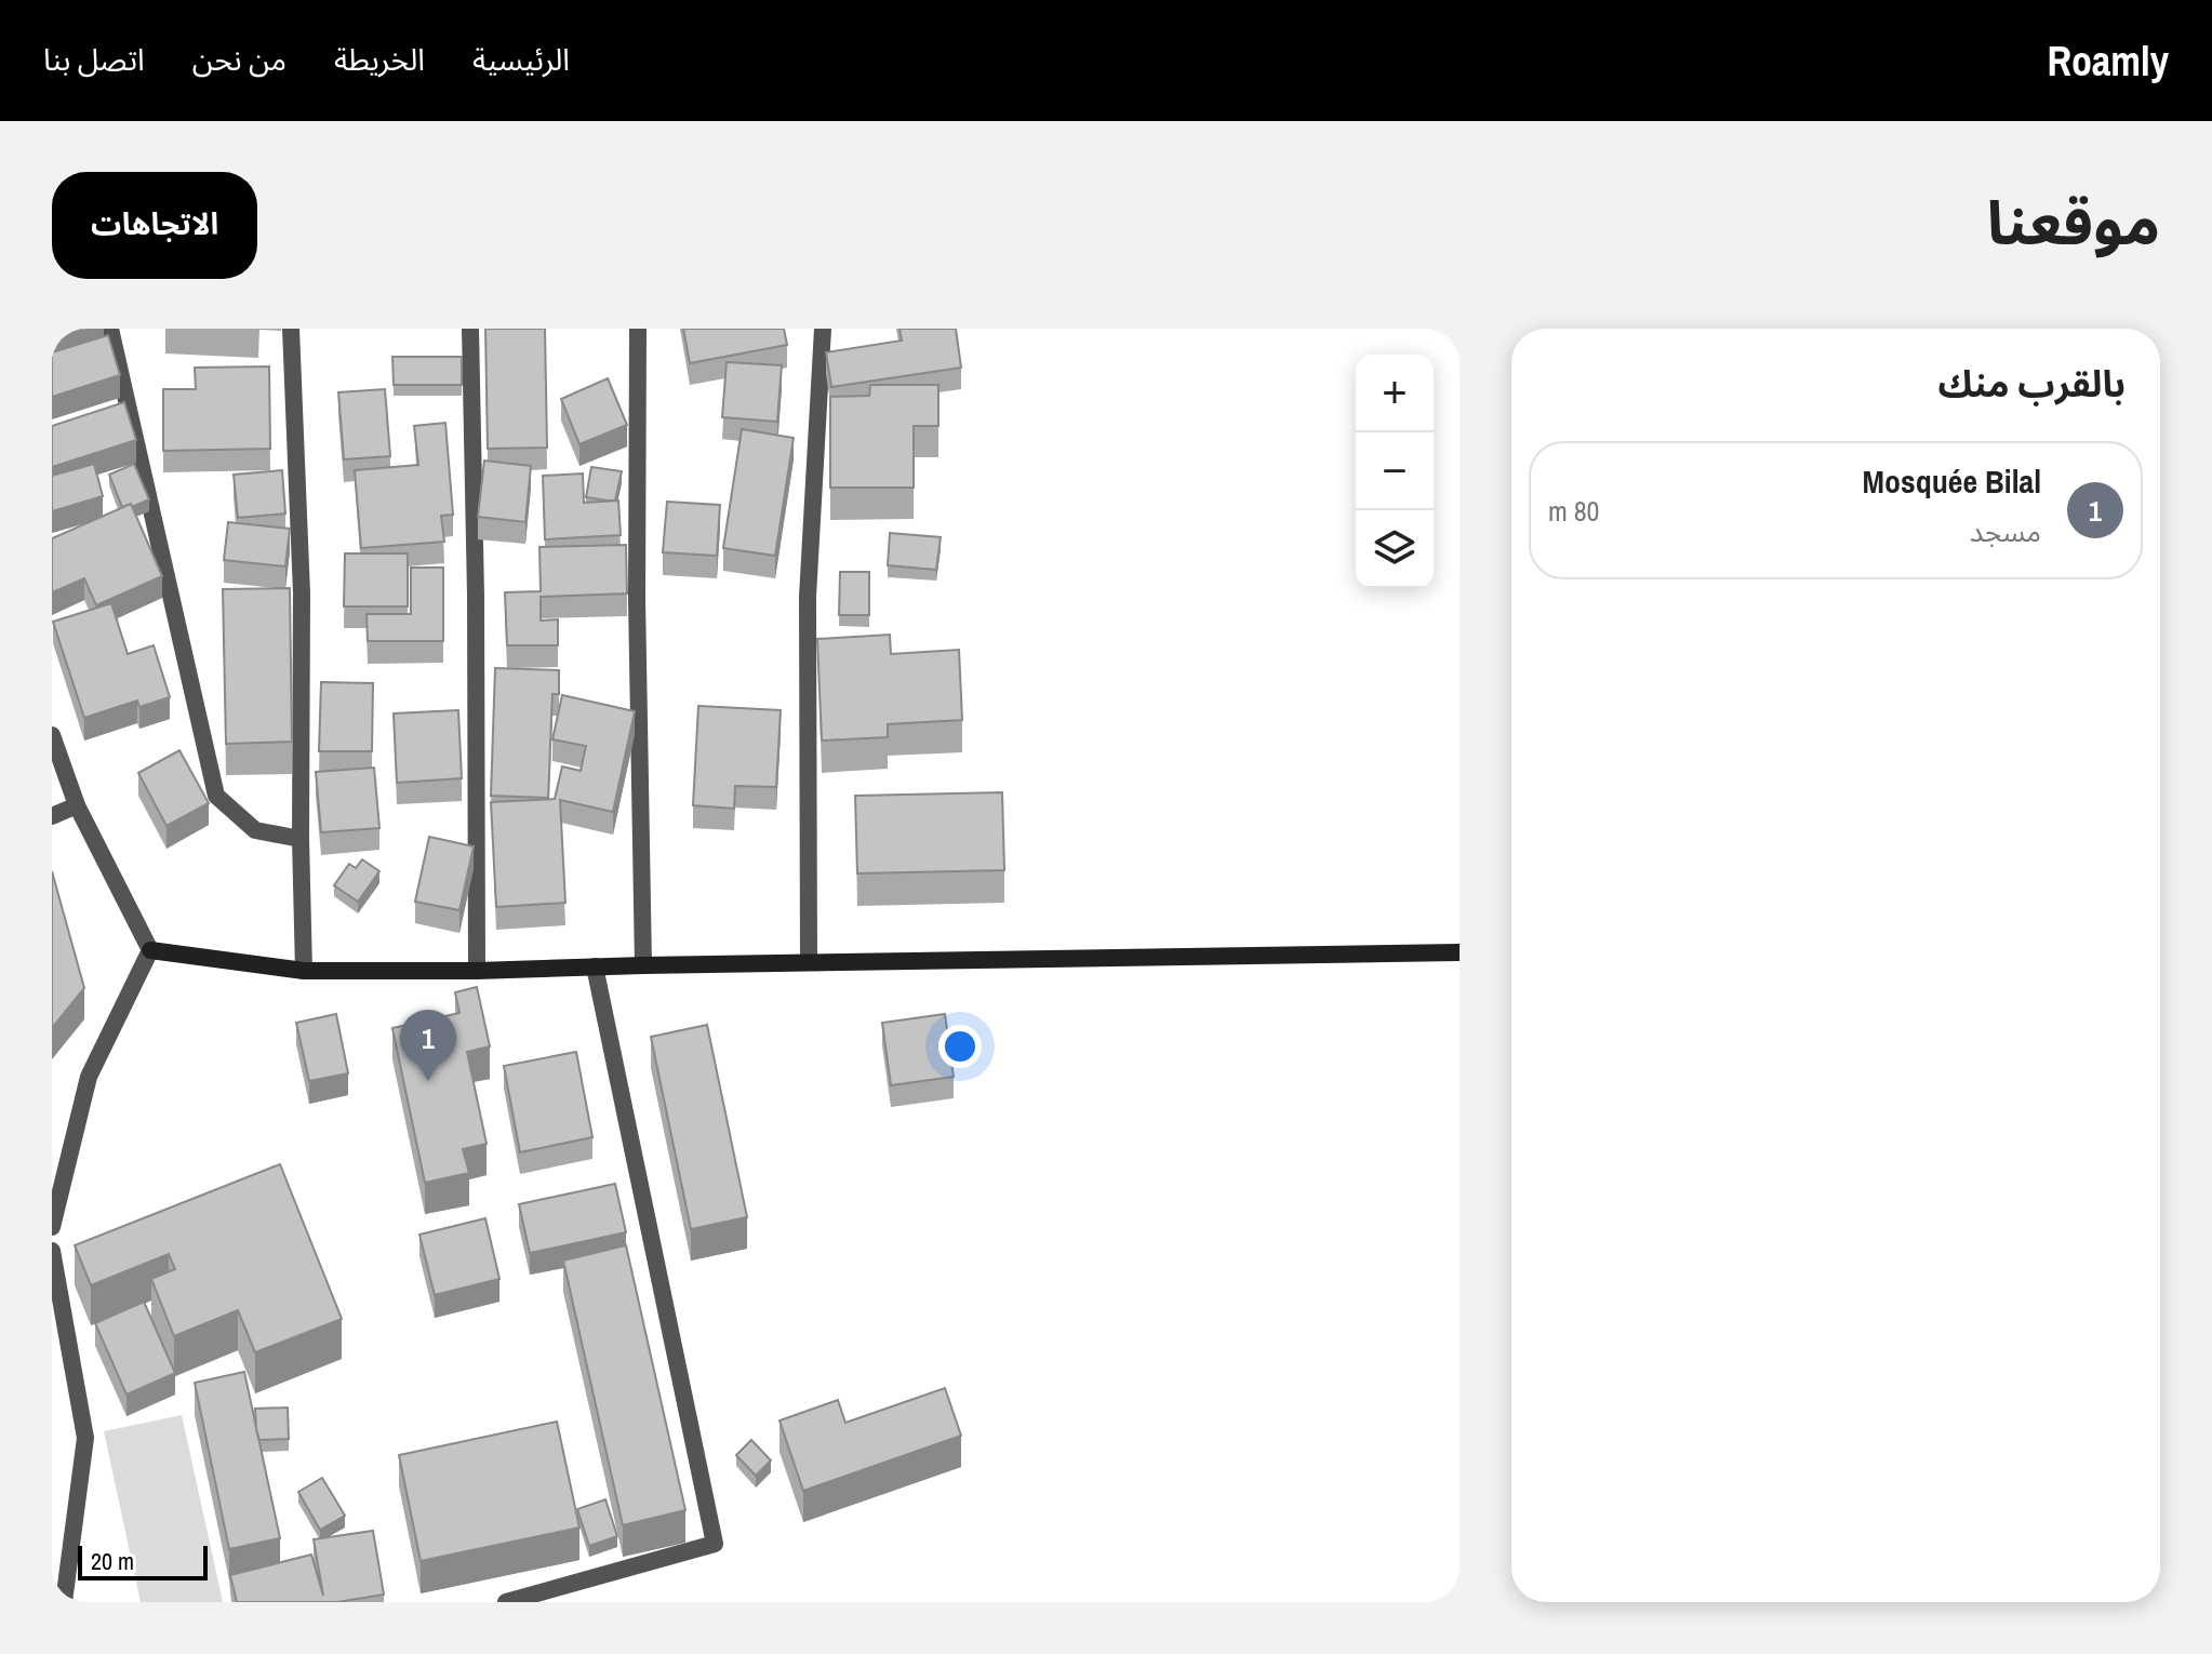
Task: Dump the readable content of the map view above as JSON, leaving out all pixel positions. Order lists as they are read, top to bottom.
{
  "scale_bar": "20 m",
  "page": {
    "header": "Roamly",
    "nav": [
      "الرئيسية",
      "الخريطة",
      "من نحن",
      "اتصل بنا"
    ],
    "title": "موقعنا",
    "buttons": "الاتجاهات",
    "heading": "بالقرب منك",
    "map_buttons": ["+", "−"],
    "list": [
      {
        "mark": "1",
        "name": "Mosquée Bilal",
        "note": "مسجد",
        "value": "80 m"
      }
    ],
    "pins": "1",
    "scale": "20 m"
  }
}
